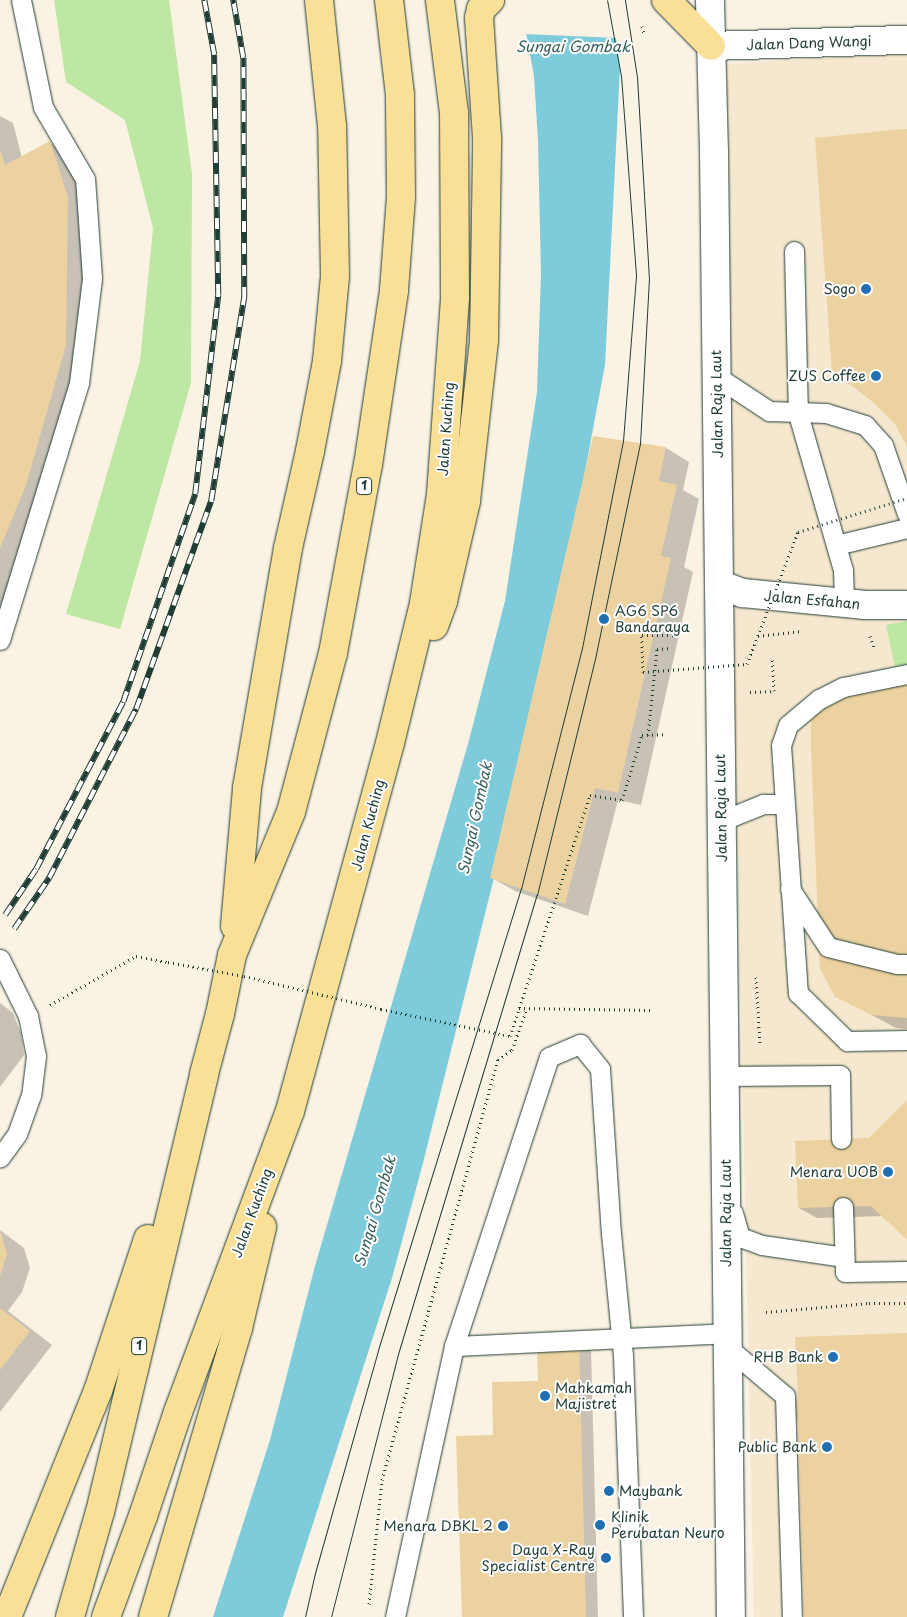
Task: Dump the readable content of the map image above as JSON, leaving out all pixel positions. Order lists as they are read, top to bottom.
{
  "streets": {
    "highway": ["Jalan Kuching", "1"],
    "main road": ["Jalan Dang Wangi", "Jalan Raja Laut", "Jalan Esfahan"]
  },
  "crossings": [
    ["Jalan Dang Wangi", "Jalan Raja Laut"],
    ["Jalan Raja Laut", "Jalan Esfahan"]
  ],
  "water": ["Sungai Gombak"],
  "places": [
    "Sogo",
    "ZUS Coffee",
    "AG6 SP6 Bandaraya",
    "Menara UOB",
    "RHB Bank",
    "Mahkamah Majistret",
    "Public Bank",
    "Maybank",
    "Klinik Perubatan Neuro",
    "Menara DBKL 2",
    "Daya X-Ray Specialist Centre"
  ]
}
